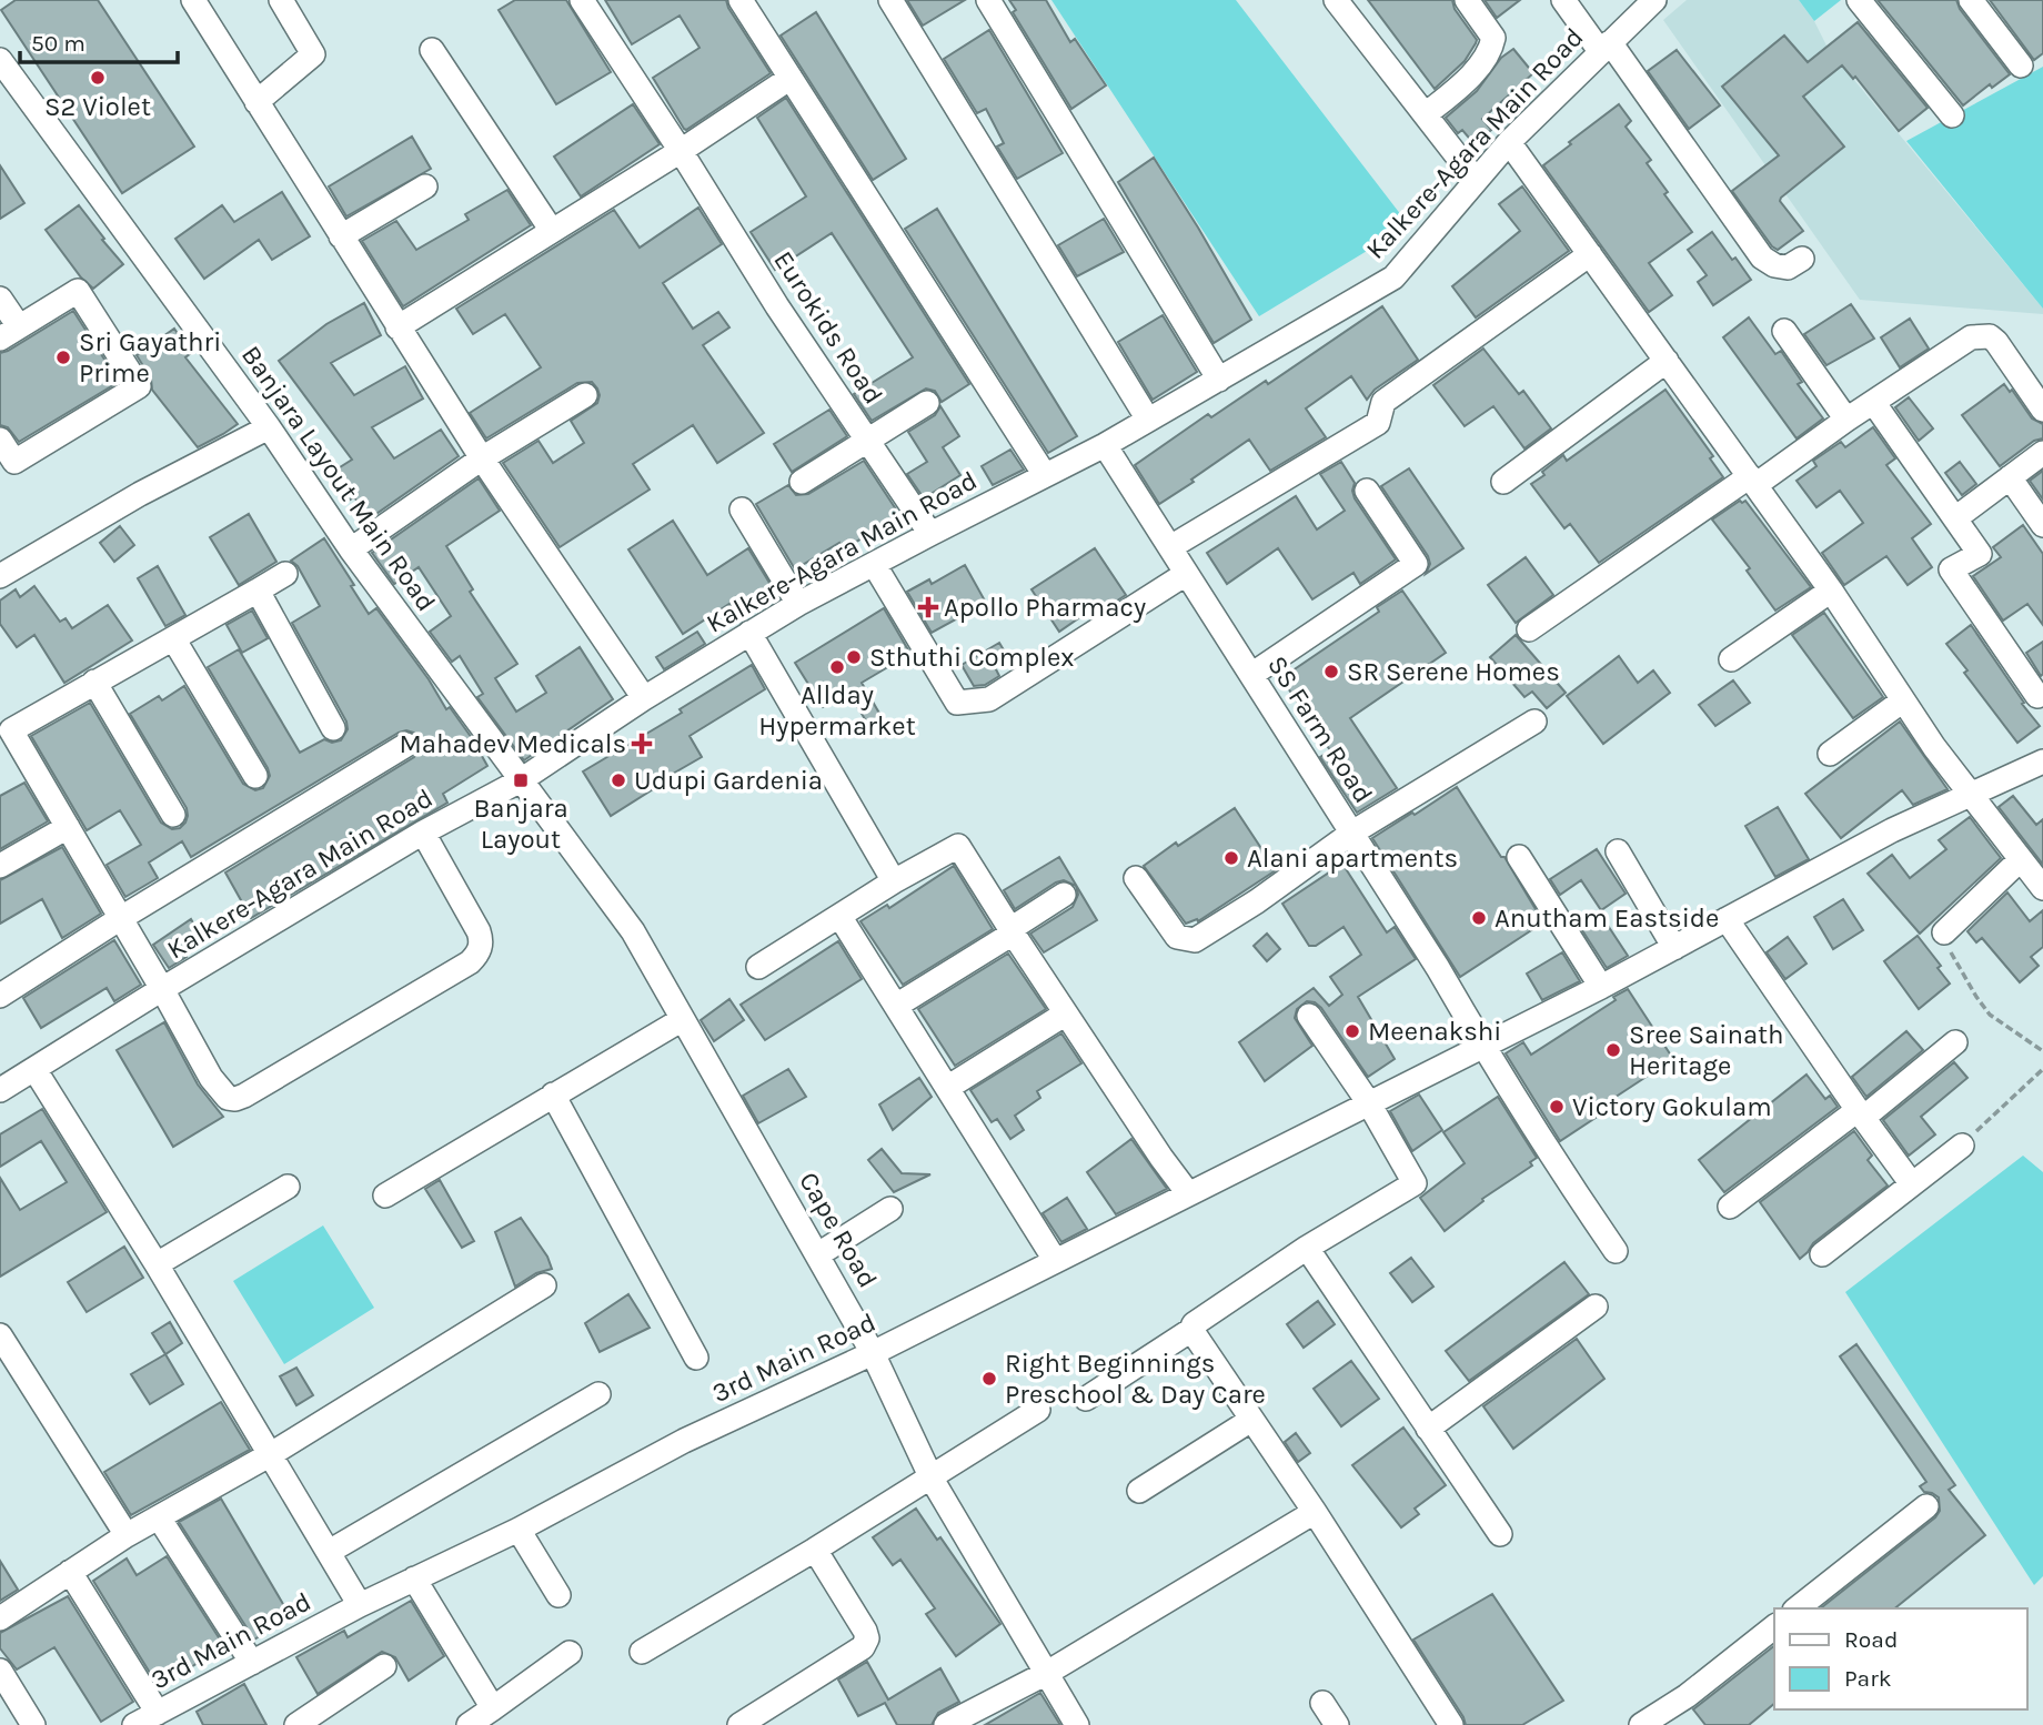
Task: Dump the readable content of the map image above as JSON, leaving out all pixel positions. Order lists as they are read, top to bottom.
{
  "streets": {
    "street": [
      "Kalkere-Agara Main Road",
      "Eurokids Road",
      "Banjara Layout Main Road",
      "SS Farm Road",
      "Cape Road",
      "3rd Main Road"
    ]
  },
  "crossings": [
    ["Kalkere-Agara Main Road", "Eurokids Road"],
    ["Kalkere-Agara Main Road", "Banjara Layout Main Road"],
    ["Kalkere-Agara Main Road", "SS Farm Road"],
    ["Kalkere-Agara Main Road", "Cape Road"],
    ["Banjara Layout Main Road", "Cape Road"],
    ["SS Farm Road", "3rd Main Road"],
    ["Cape Road", "3rd Main Road"]
  ],
  "places": {
    "other": [
      "S2 Violet",
      "Sri Gayathri Prime",
      "Sthuthi Complex",
      "Allday Hypermarket",
      "SR Serene Homes",
      "Udupi Gardenia",
      "Alani apartments",
      "Anutham Eastside",
      "Meenakshi",
      "Sree Sainath Heritage",
      "Victory Gokulam",
      "Right Beginnings Preschool & Day Care"
    ],
    "health": ["Apollo Pharmacy", "Mahadev Medicals"],
    "transit": ["Banjara Layout"]
  },
  "legend": ["Road", "Park"],
  "scale_bar": "50 m"
}
